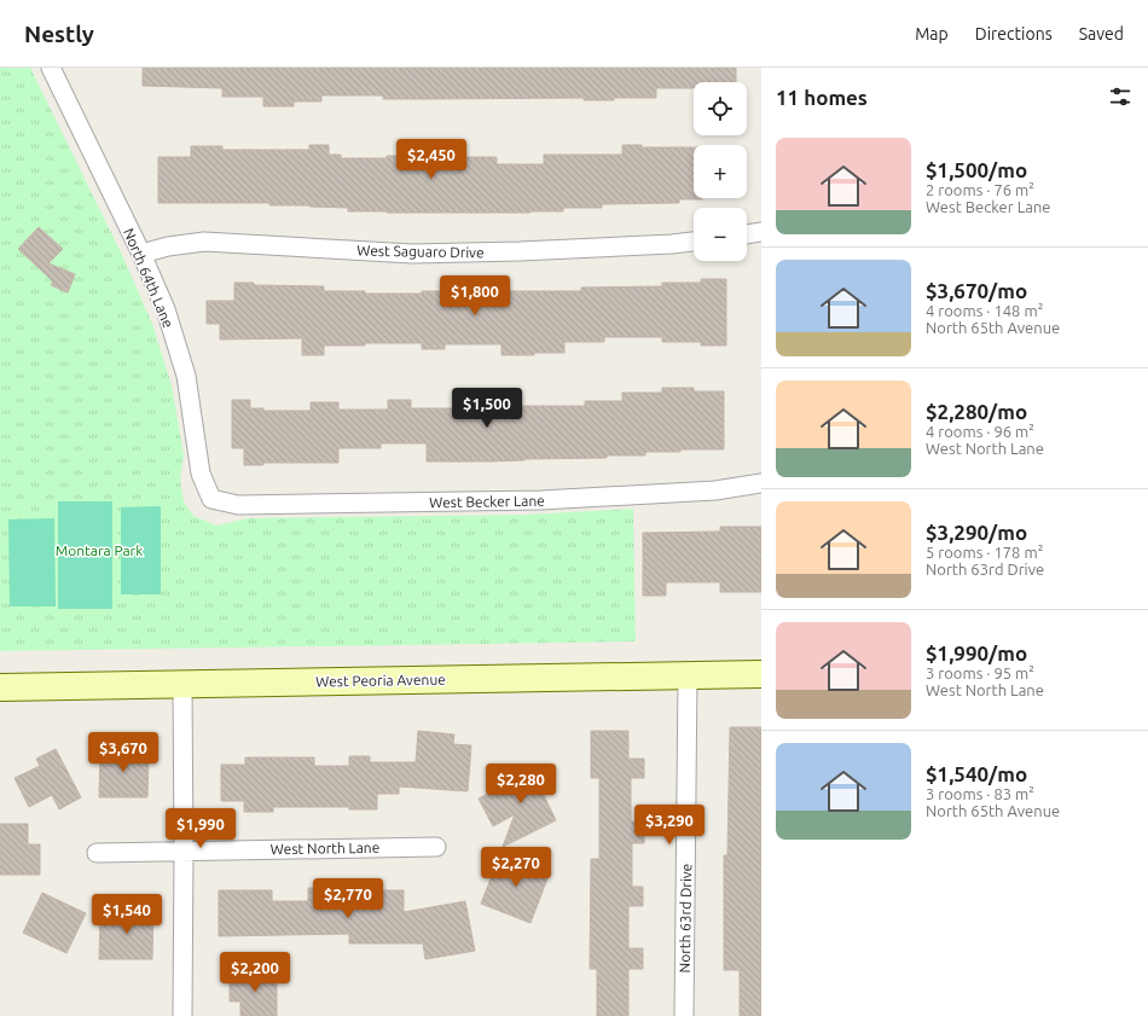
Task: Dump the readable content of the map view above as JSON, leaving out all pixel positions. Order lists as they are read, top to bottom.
{
  "streets": {
    "main road": ["West Peoria Avenue"],
    "street": [
      "West Saguaro Drive",
      "North 64th Lane",
      "West Becker Lane",
      "West North Lane",
      "North 63rd Drive"
    ]
  },
  "crossings": [
    ["West Saguaro Drive", "North 64th Lane"],
    ["North 64th Lane", "West Becker Lane"],
    ["West Peoria Avenue", "North 63rd Drive"]
  ],
  "parks": ["Montara Park"],
  "page": {
    "header": "Nestly",
    "nav": ["Map", "Directions", "Saved"],
    "heading": "11 homes",
    "map_buttons": ["+", "−"],
    "list": [
      {
        "name": "$1,500/mo",
        "note": "2 rooms · 76 m² · West Becker Lane"
      },
      {
        "name": "$3,670/mo",
        "note": "4 rooms · 148 m² · North 65th Avenue"
      },
      {
        "name": "$2,280/mo",
        "note": "4 rooms · 96 m² · West North Lane"
      },
      {
        "name": "$3,290/mo",
        "note": "5 rooms · 178 m² · North 63rd Drive"
      },
      {
        "name": "$1,990/mo",
        "note": "3 rooms · 95 m² · West North Lane"
      },
      {
        "name": "$1,540/mo",
        "note": "3 rooms · 83 m² · North 65th Avenue"
      }
    ],
    "price": [
      "$2,450",
      "$1,800",
      "$1,500",
      "$3,670",
      "$2,280",
      "$3,290",
      "$1,990",
      "$2,270",
      "$2,770",
      "$1,540",
      "$2,200"
    ]
  }
}
